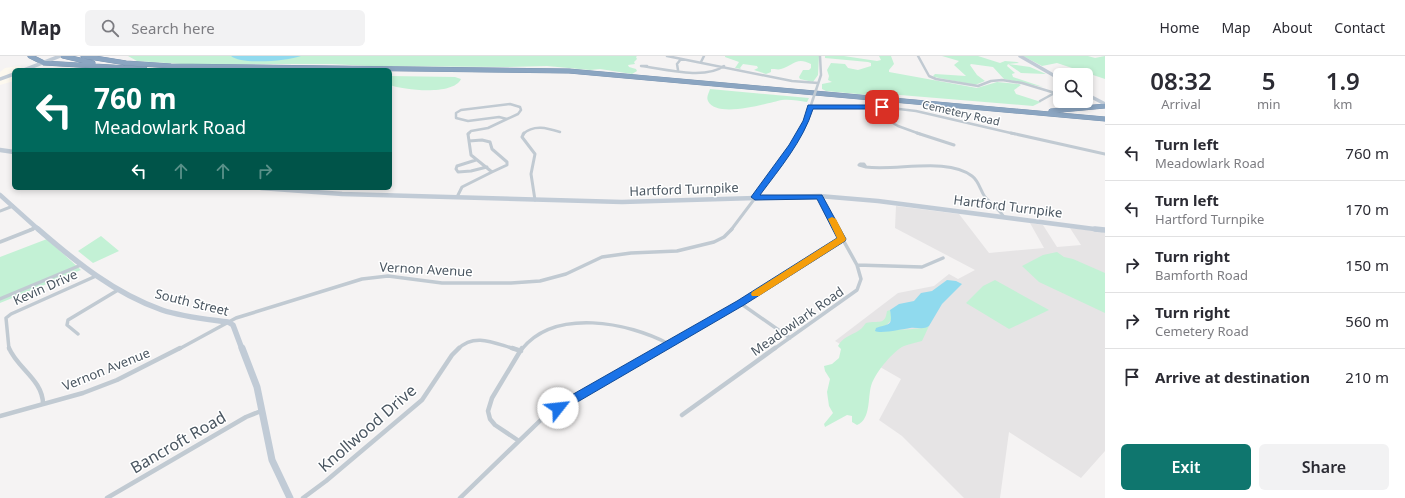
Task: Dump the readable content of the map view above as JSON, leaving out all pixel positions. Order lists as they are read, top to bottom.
{
  "streets": {
    "main road": ["Hartford Turnpike", "South Street"],
    "street": [
      "Cemetery Road",
      "Vernon Avenue",
      "Kevin Drive",
      "Meadowlark Road",
      "Knollwood Drive",
      "Bancroft Road"
    ]
  },
  "crossings": [
    ["Cemetery Road", "Vernon Avenue"],
    ["Hartford Turnpike", "Vernon Avenue"],
    ["Hartford Turnpike", "Meadowlark Road"],
    ["Vernon Avenue", "Kevin Drive"],
    ["Vernon Avenue", "South Street"],
    ["Kevin Drive", "South Street"],
    ["South Street", "Bancroft Road"]
  ],
  "page": {
    "header": "Map",
    "search": "Search here",
    "nav": [
      "Home",
      "Map",
      "About",
      "Contact"
    ],
    "eta": [
      "08:32",
      "Arrival",
      "5",
      "min",
      "1.9",
      "km"
    ],
    "turn": ["760 m", "Meadowlark Road"],
    "list": [
      {
        "name": "Turn left",
        "note": "Meadowlark Road",
        "value": "760 m"
      },
      {
        "name": "Turn left",
        "note": "Hartford Turnpike",
        "value": "170 m"
      },
      {
        "name": "Turn right",
        "note": "Bamforth Road",
        "value": "150 m"
      },
      {
        "name": "Turn right",
        "note": "Cemetery Road",
        "value": "560 m"
      },
      {
        "name": "Arrive at destination",
        "value": "210 m"
      }
    ],
    "buttons": ["Exit", "Share"]
  }
}
